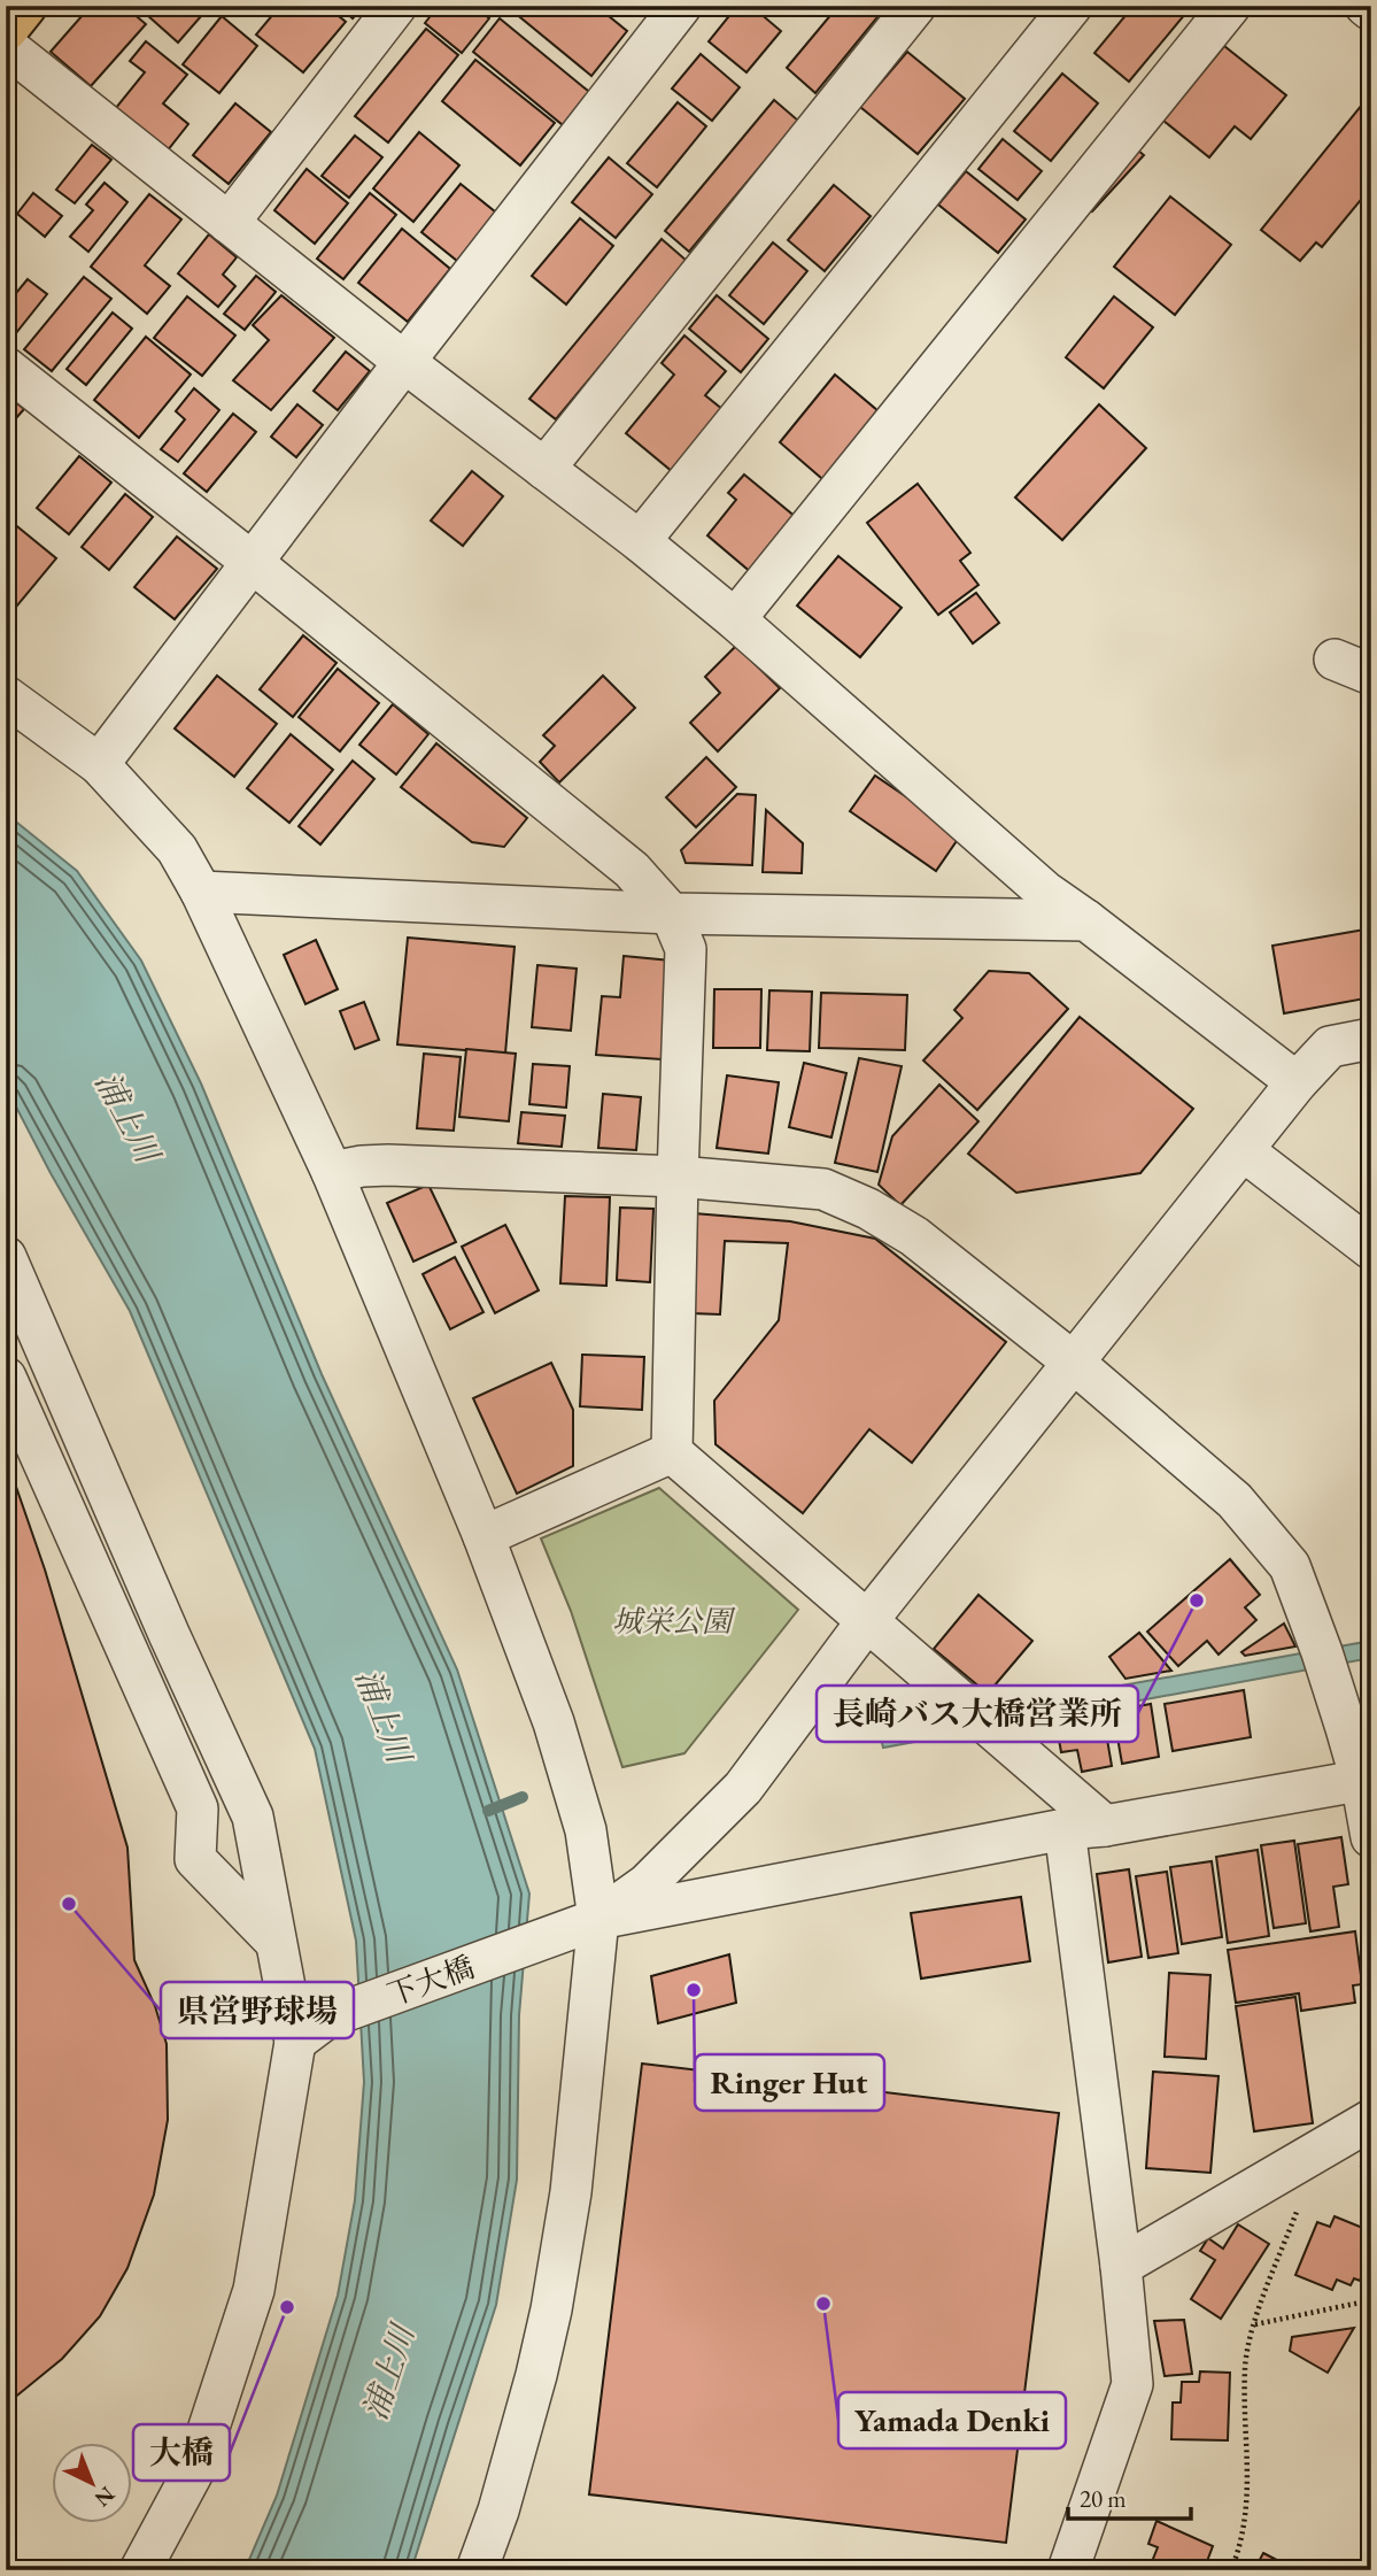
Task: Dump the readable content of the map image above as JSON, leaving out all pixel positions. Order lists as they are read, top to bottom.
{
  "streets": {
    "street": ["下大橋"]
  },
  "water": ["浦上川"],
  "parks": ["城栄公園"],
  "places": [
    "長崎バス大橋営業所",
    "県営野球場",
    "Ringer Hut",
    "Yamada Denki",
    "大橋"
  ],
  "scale_bar": "20 m",
  "north": "bottom right"
}
